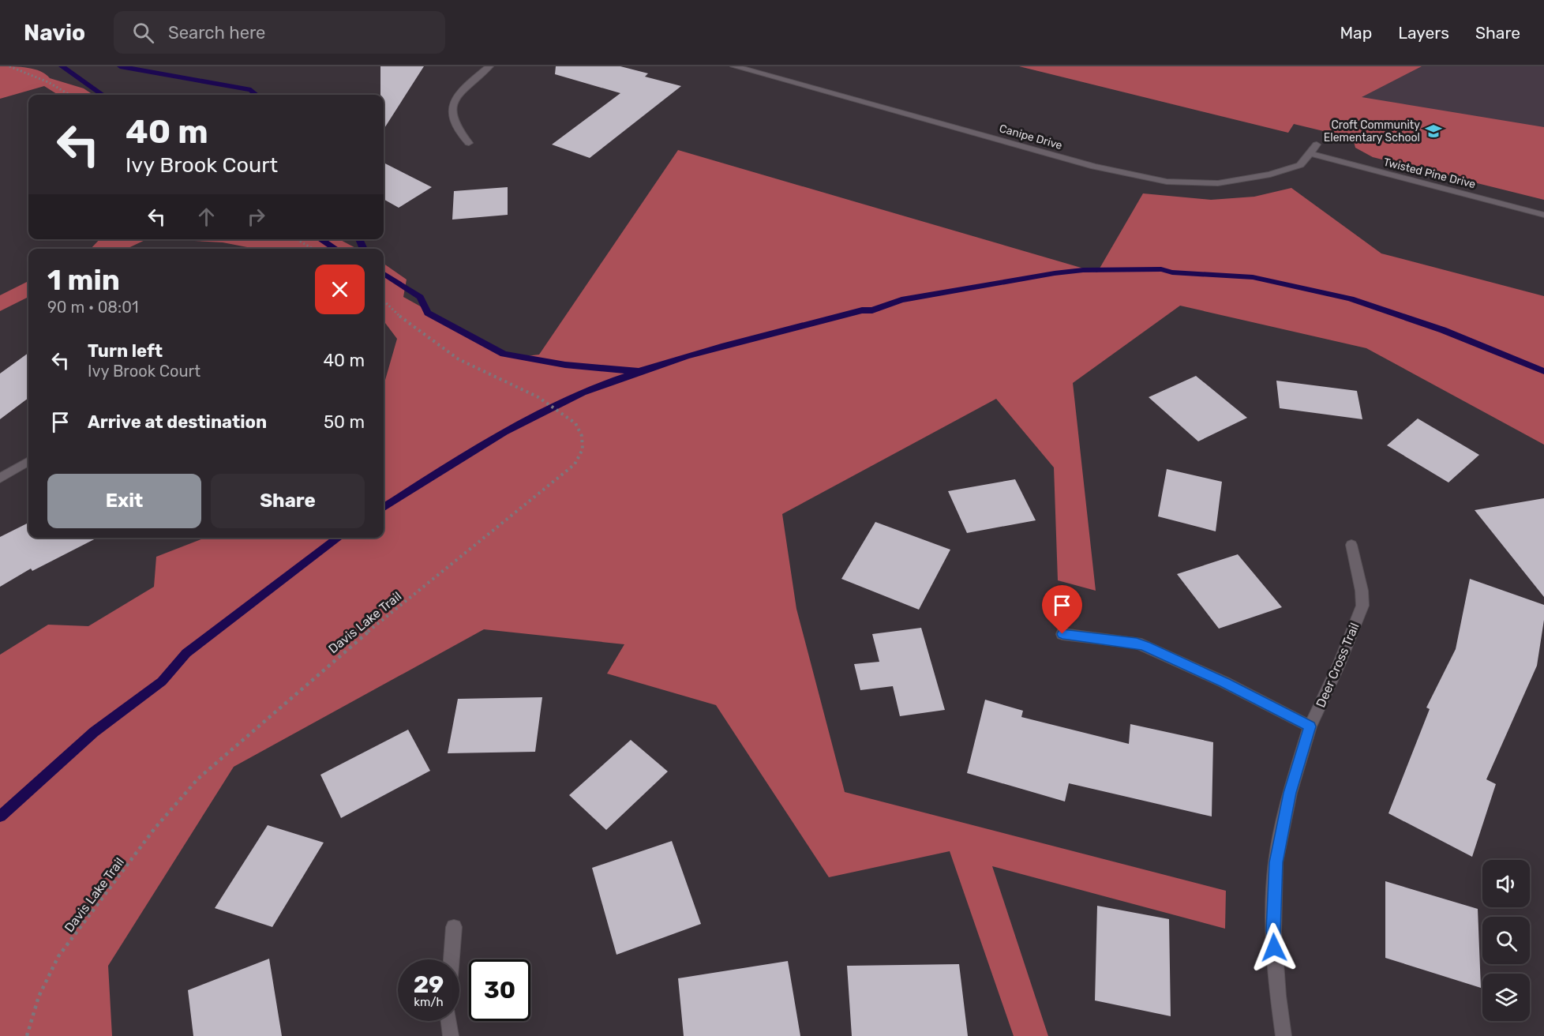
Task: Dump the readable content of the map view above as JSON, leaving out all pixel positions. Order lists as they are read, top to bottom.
{
  "streets": {
    "street": ["Canipe Drive", "Twisted Pine Drive", "Deer Cross Trail"],
    "path": ["Davis Lake Trail"]
  },
  "crossings": [
    ["Canipe Drive", "Twisted Pine Drive"]
  ],
  "places": {
    "school or university": ["Croft Community Elementary School"]
  },
  "page": {
    "header": "Navio",
    "search": "Search here",
    "nav": ["Map", "Layers", "Share"],
    "turn": ["40 m", "Ivy Brook Court"],
    "heading": ["1 min", "90 m · 08:01"],
    "list": [
      {
        "name": "Turn left",
        "note": "Ivy Brook Court",
        "value": "40 m"
      },
      {
        "name": "Arrive at destination",
        "value": "50 m"
      }
    ],
    "buttons": ["Exit", "Share"],
    "speed": "29 km/h",
    "limit": "30"
  }
}
